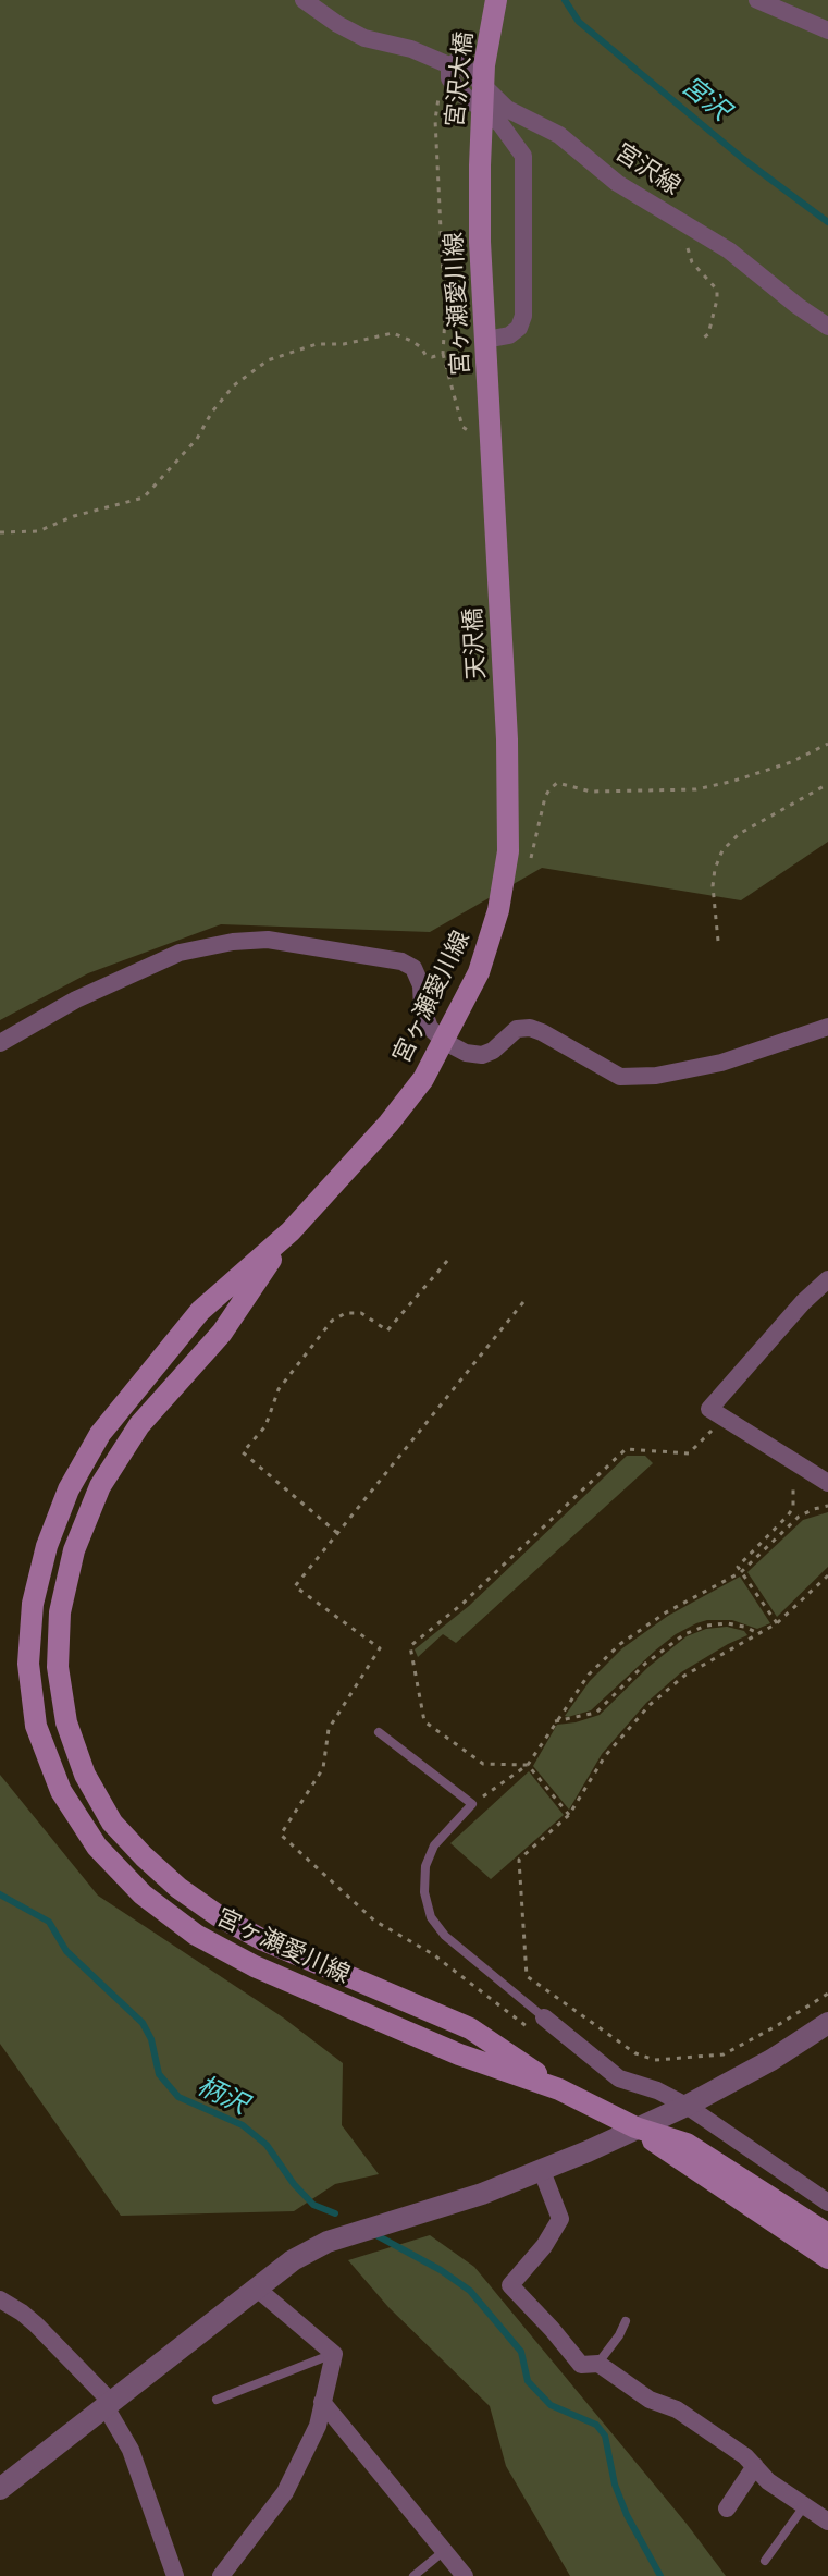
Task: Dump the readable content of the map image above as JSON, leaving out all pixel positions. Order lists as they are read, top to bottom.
{
  "streets": {
    "main road": ["宮沢大橋", "宮ヶ瀬愛川線", "天沢橋"],
    "street": ["宮沢線"]
  },
  "crossings": [
    ["宮沢大橋", "宮ヶ瀬愛川線"],
    ["宮ヶ瀬愛川線", "天沢橋"]
  ],
  "water": ["宮沢", "柄沢"]
}
